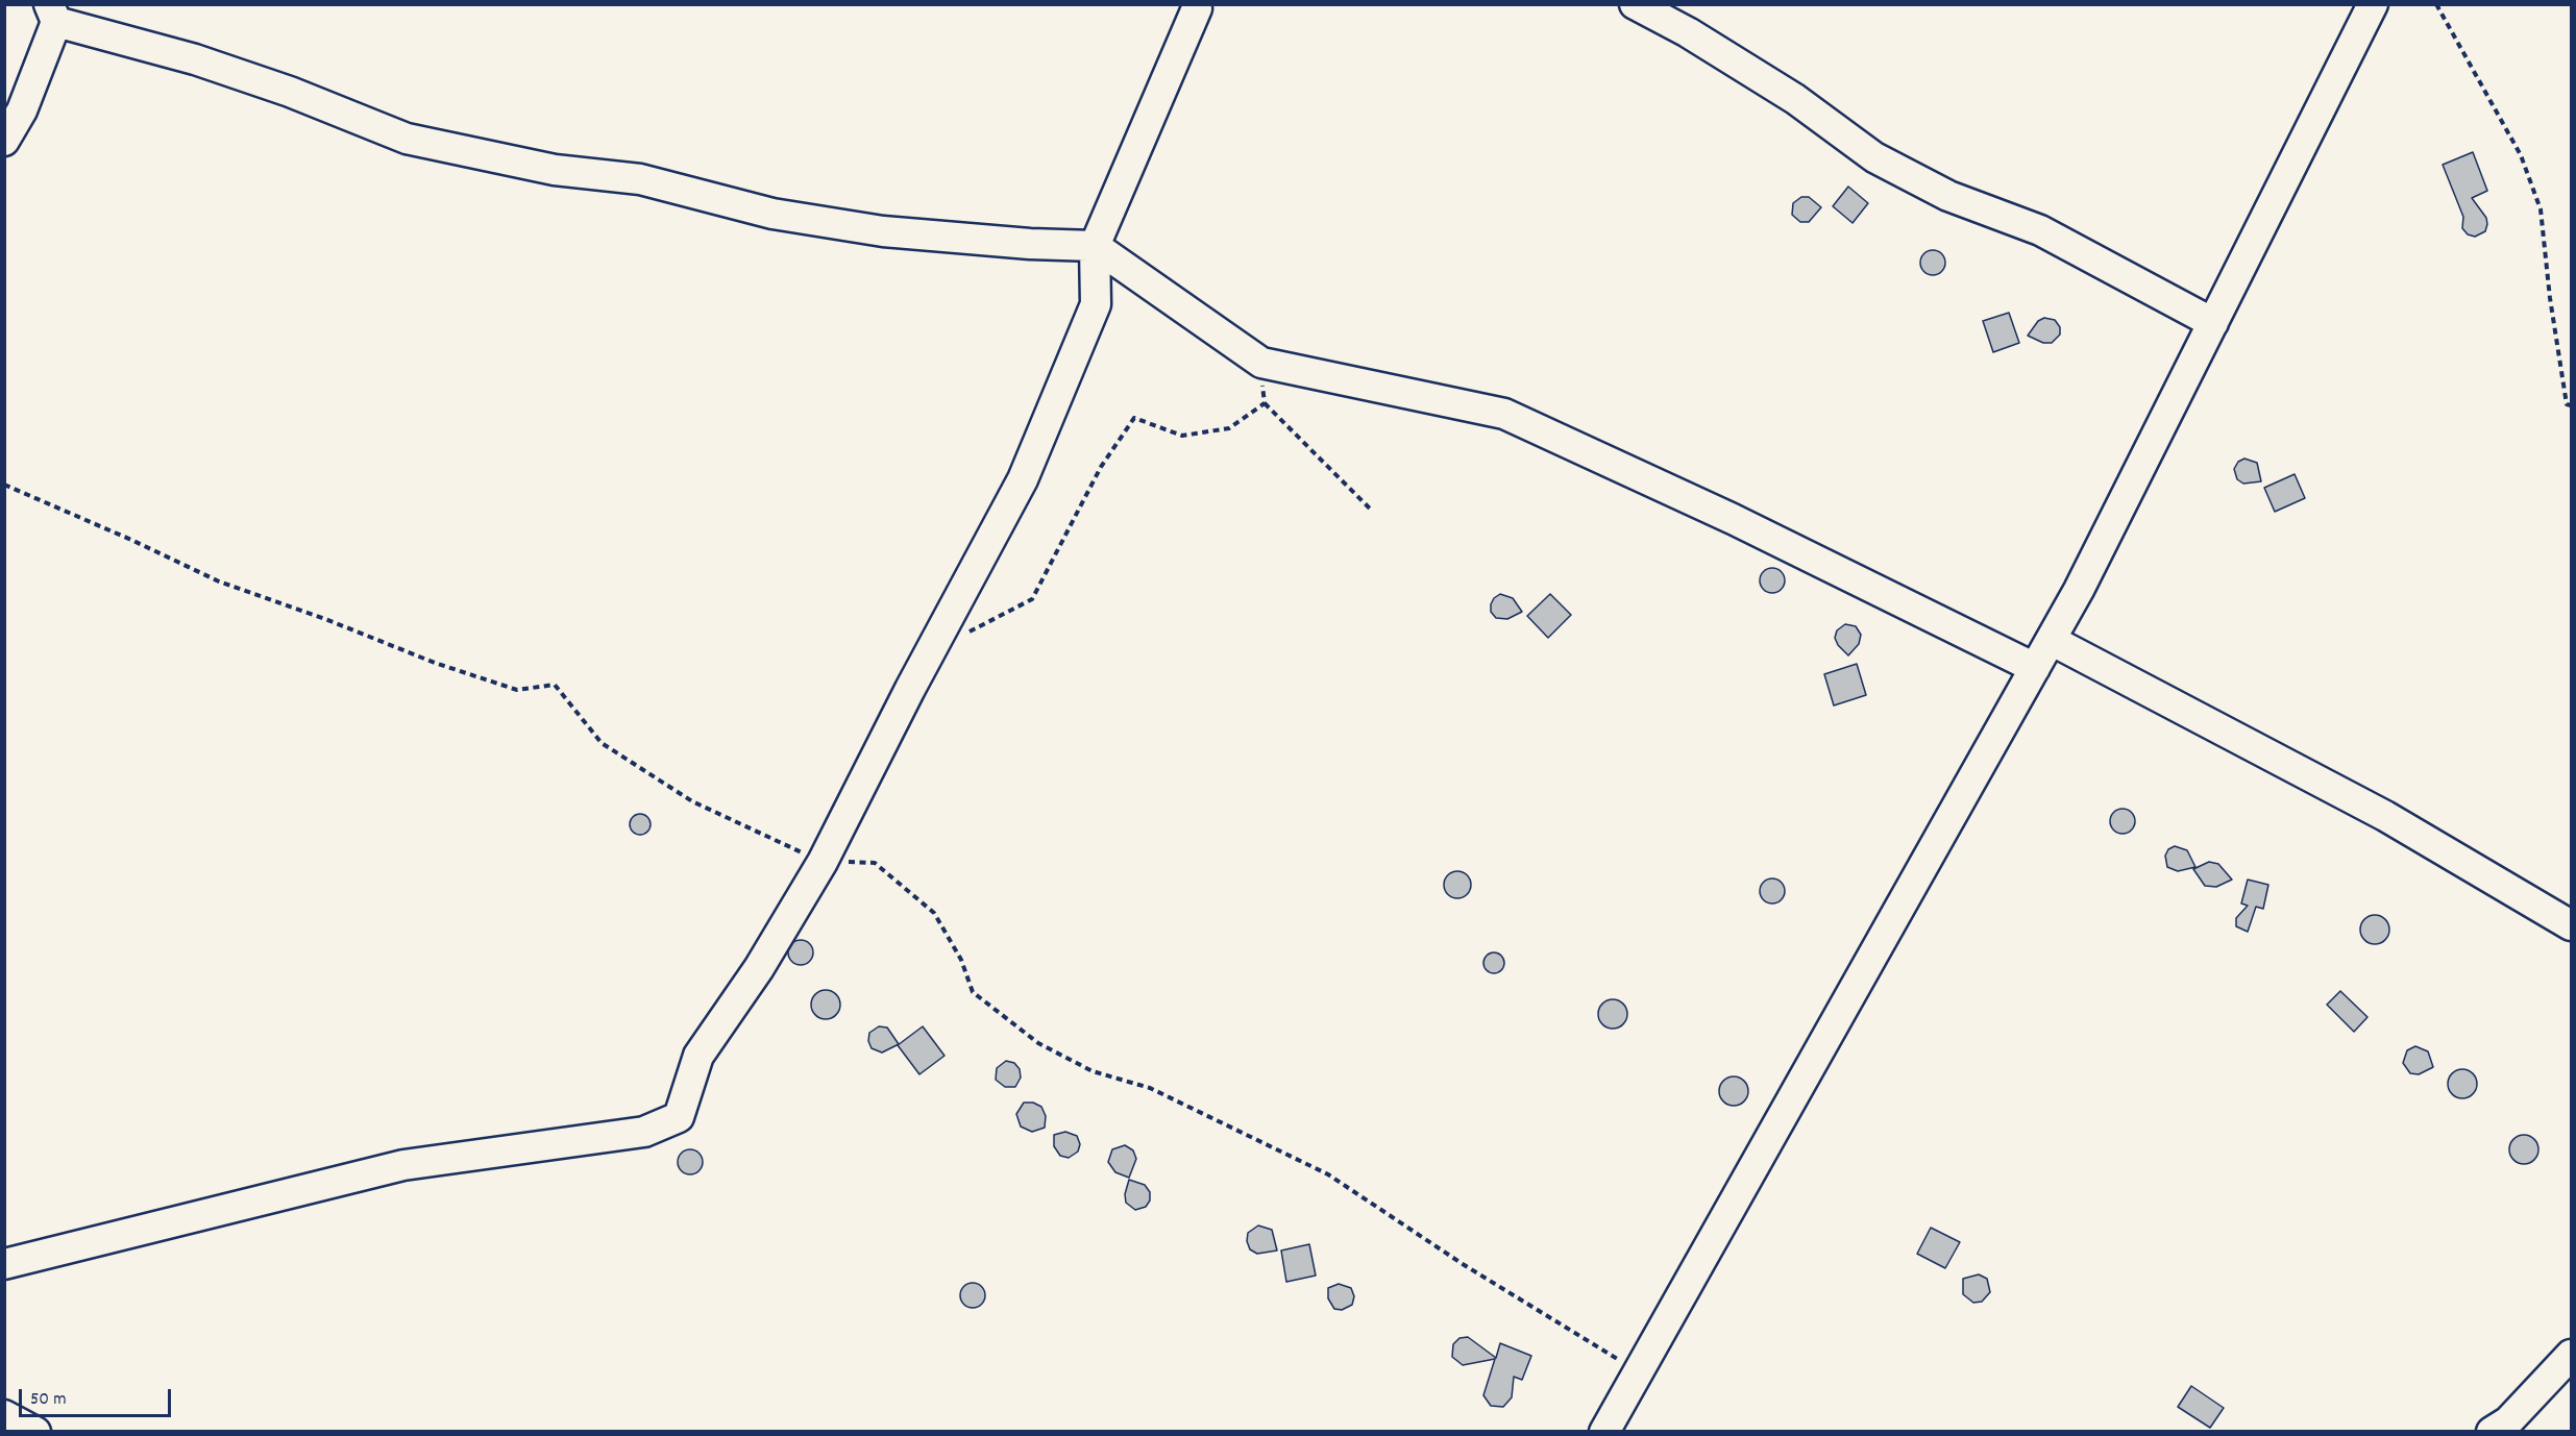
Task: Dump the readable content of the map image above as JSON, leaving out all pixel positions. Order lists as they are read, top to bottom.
{
  "scale_bar": "50 m"
}
